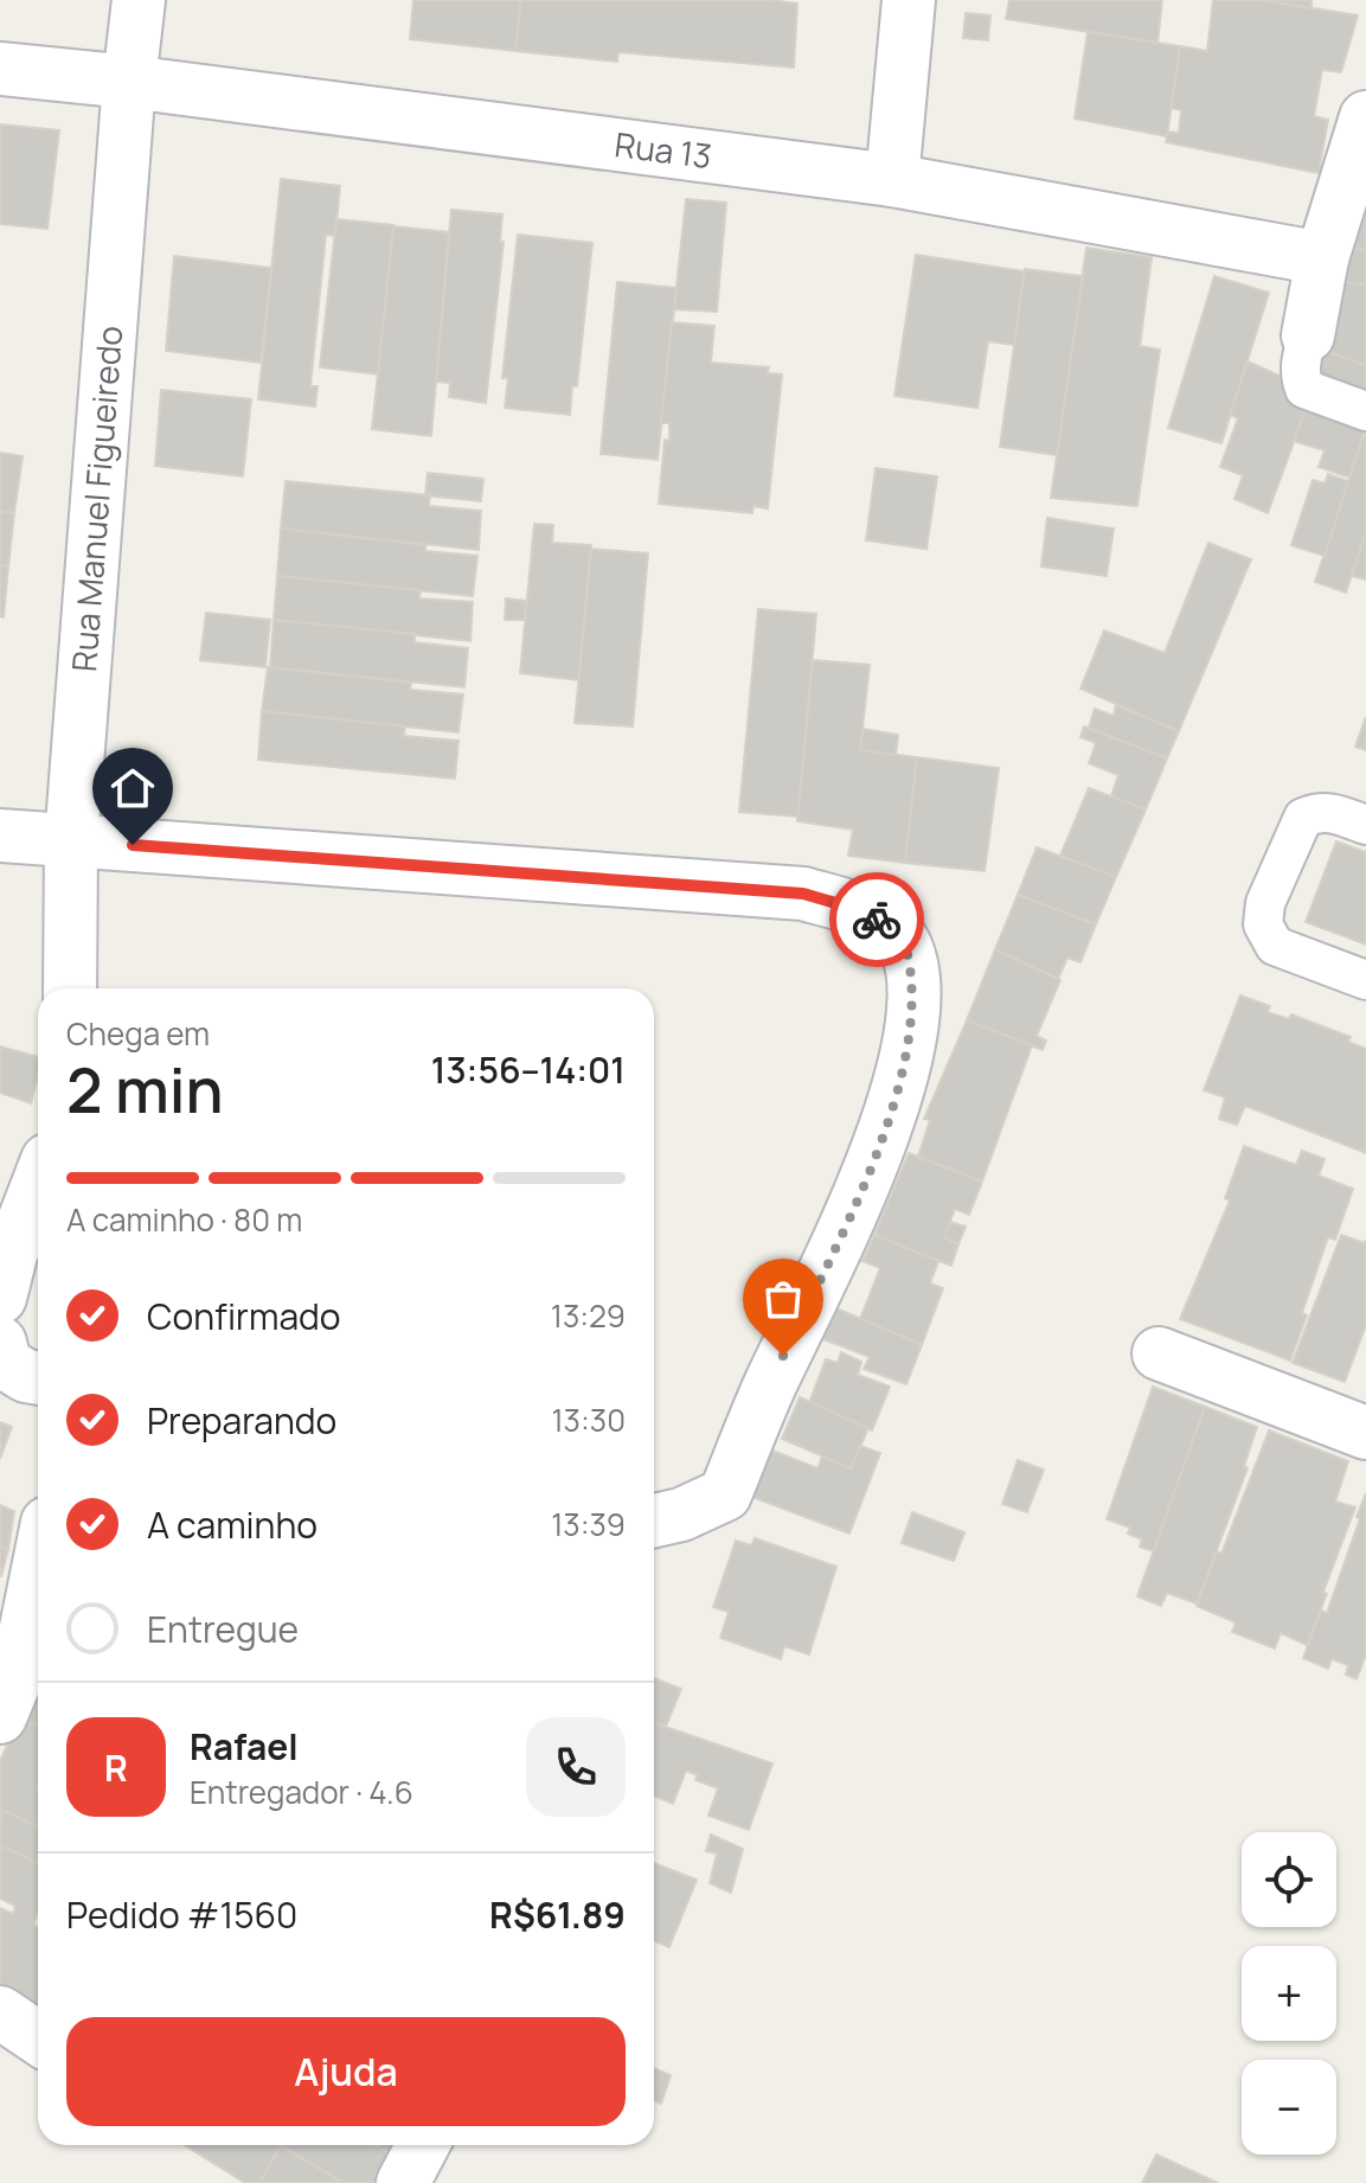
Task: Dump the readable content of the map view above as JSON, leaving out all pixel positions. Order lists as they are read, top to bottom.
{
  "streets": {
    "street": ["Rua 13", "Rua Manuel Figueiredo"]
  },
  "crossings": [
    ["Rua 13", "Rua Manuel Figueiredo"]
  ],
  "page": {
    "heading": ["2 min", "Chega em", "13:56–14:01"],
    "panel": [
      "Rafael",
      "Entregador · 4.6",
      "Pedido #1560",
      "R$61.89"
    ],
    "bar": "A caminho · 80 m",
    "list": [
      ["Confirmado", "13:29"],
      ["Preparando", "13:30"],
      ["A caminho", "13:39"],
      "Entregue"
    ],
    "round": "R",
    "map_buttons": ["+", "−"],
    "buttons": "Ajuda"
  }
}
